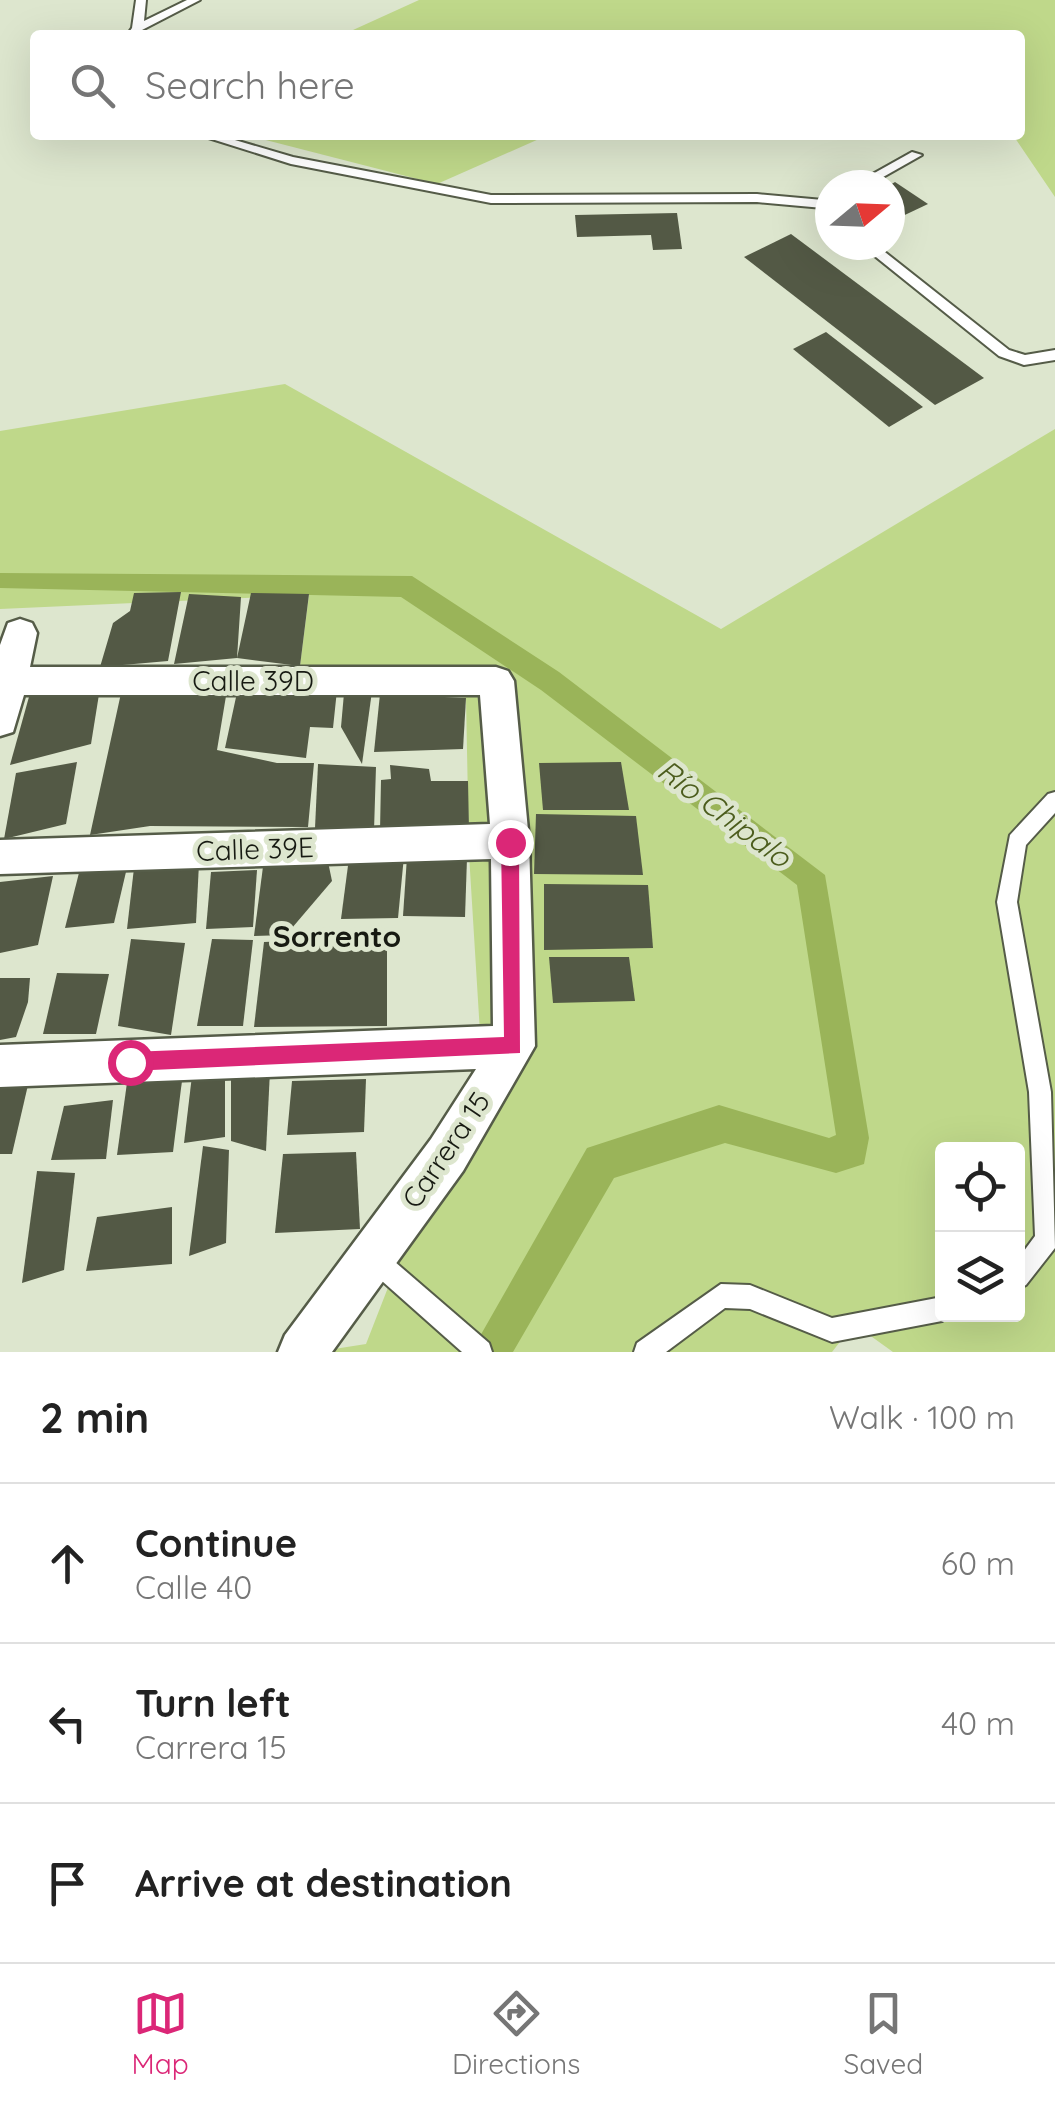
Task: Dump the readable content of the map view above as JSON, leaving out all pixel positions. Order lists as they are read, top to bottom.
{
  "streets": {
    "street": ["Calle 39D", "Calle 39E", "Carrera 15"]
  },
  "crossings": [
    ["Calle 39D", "Calle 39E"]
  ],
  "districts": ["Sorrento"],
  "water": ["Río Chipalo"],
  "north": "right",
  "page": {
    "search": "Search here",
    "heading": ["2 min", "Walk · 100 m"],
    "list": [
      ["Continue", "Calle 40", "60 m"],
      ["Turn left", "Carrera 15", "40 m"],
      "Arrive at destination"
    ],
    "nav": ["Map", "Directions", "Saved"]
  }
}
